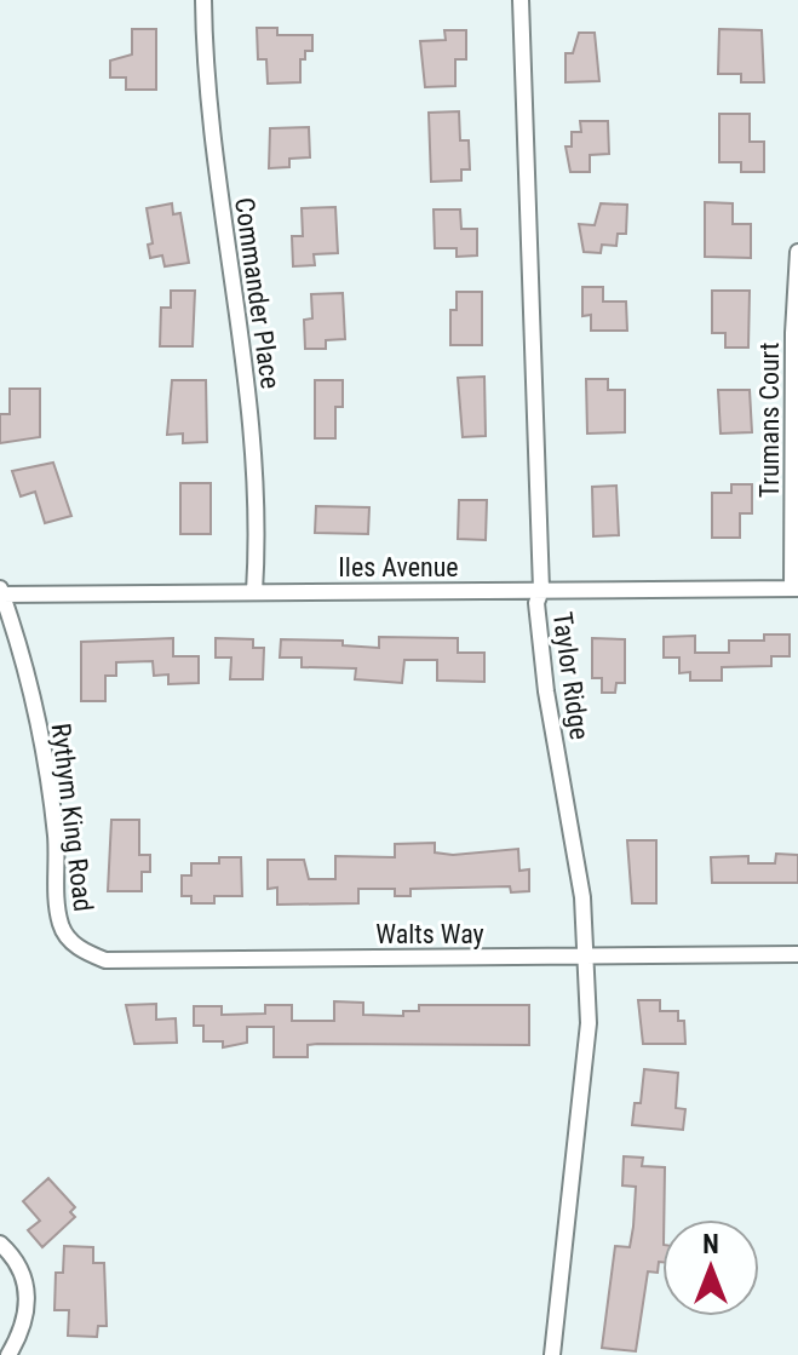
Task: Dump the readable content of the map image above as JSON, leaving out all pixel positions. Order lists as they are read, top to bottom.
{
  "streets": {
    "street": [
      "Commander Place",
      "Trumans Court",
      "Iles Avenue",
      "Taylor Ridge",
      "Rythym King Road",
      "Walts Way"
    ]
  },
  "crossings": [
    ["Commander Place", "Iles Avenue"],
    ["Trumans Court", "Iles Avenue"],
    ["Iles Avenue", "Taylor Ridge"],
    ["Iles Avenue", "Rythym King Road"],
    ["Taylor Ridge", "Walts Way"],
    ["Rythym King Road", "Walts Way"]
  ],
  "north": "top"
}
